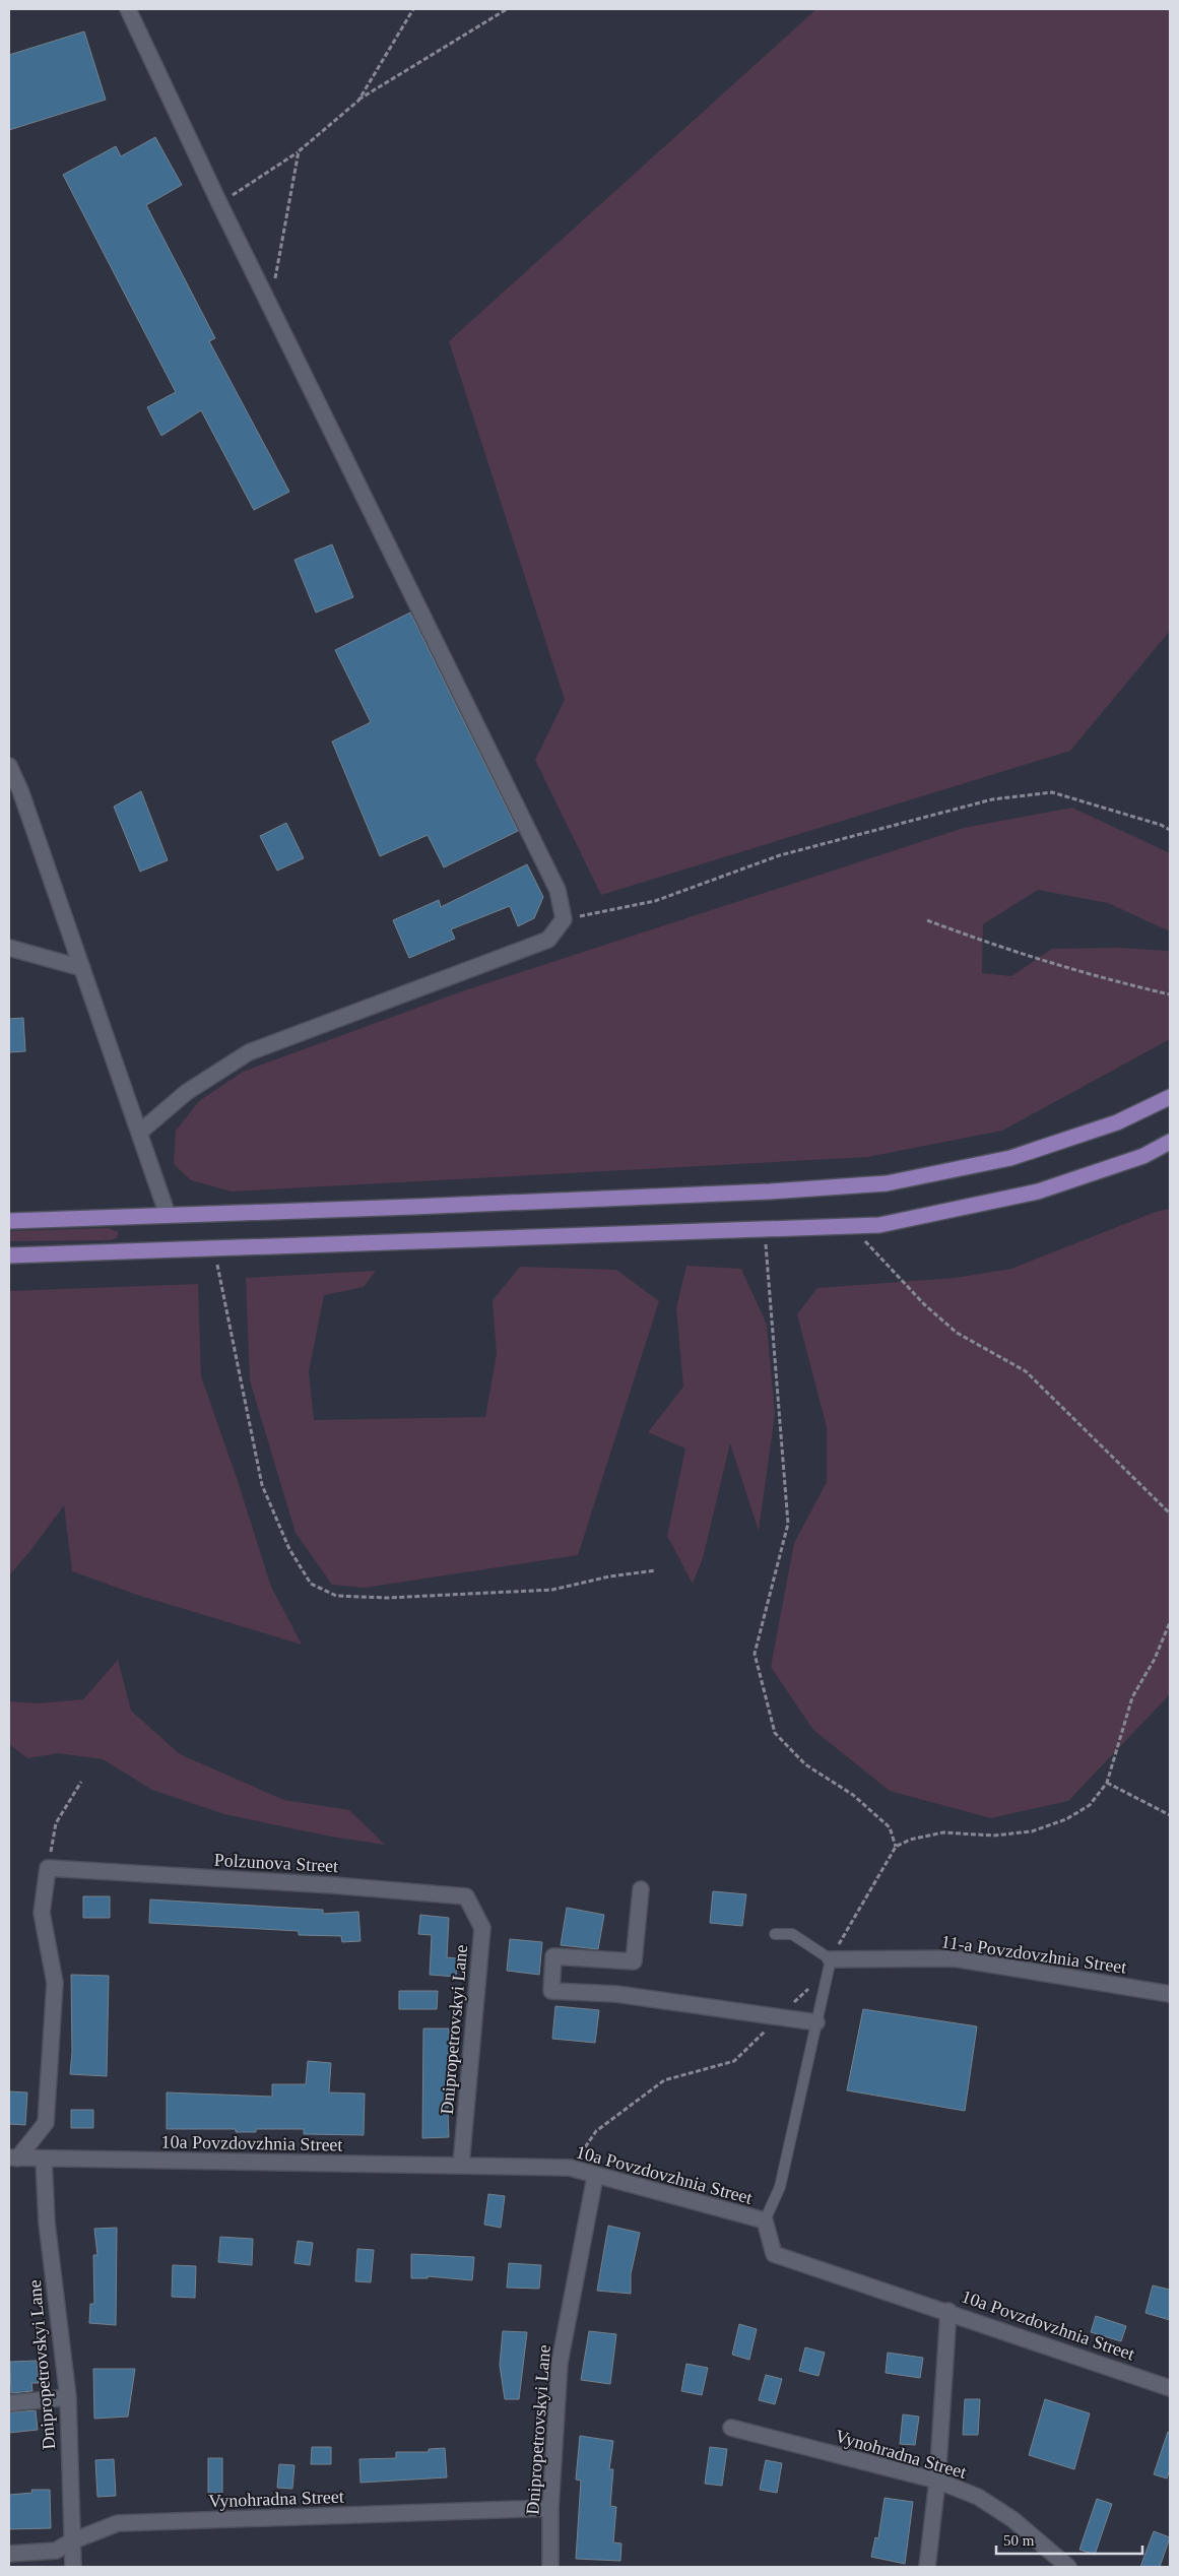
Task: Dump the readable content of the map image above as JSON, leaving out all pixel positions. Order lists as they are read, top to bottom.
{
  "streets": {
    "street": [
      "Polzunova Street",
      "11-a Povzdovzhnia Street",
      "Dnipropetrovskyi Lane",
      "10a Povzdovzhnia Street",
      "Vynohradna Street"
    ]
  },
  "crossings": [
    ["Polzunova Street", "Dnipropetrovskyi Lane"],
    ["Dnipropetrovskyi Lane", "10a Povzdovzhnia Street"],
    ["Dnipropetrovskyi Lane", "Vynohradna Street"]
  ],
  "scale_bar": "50 m"
}
